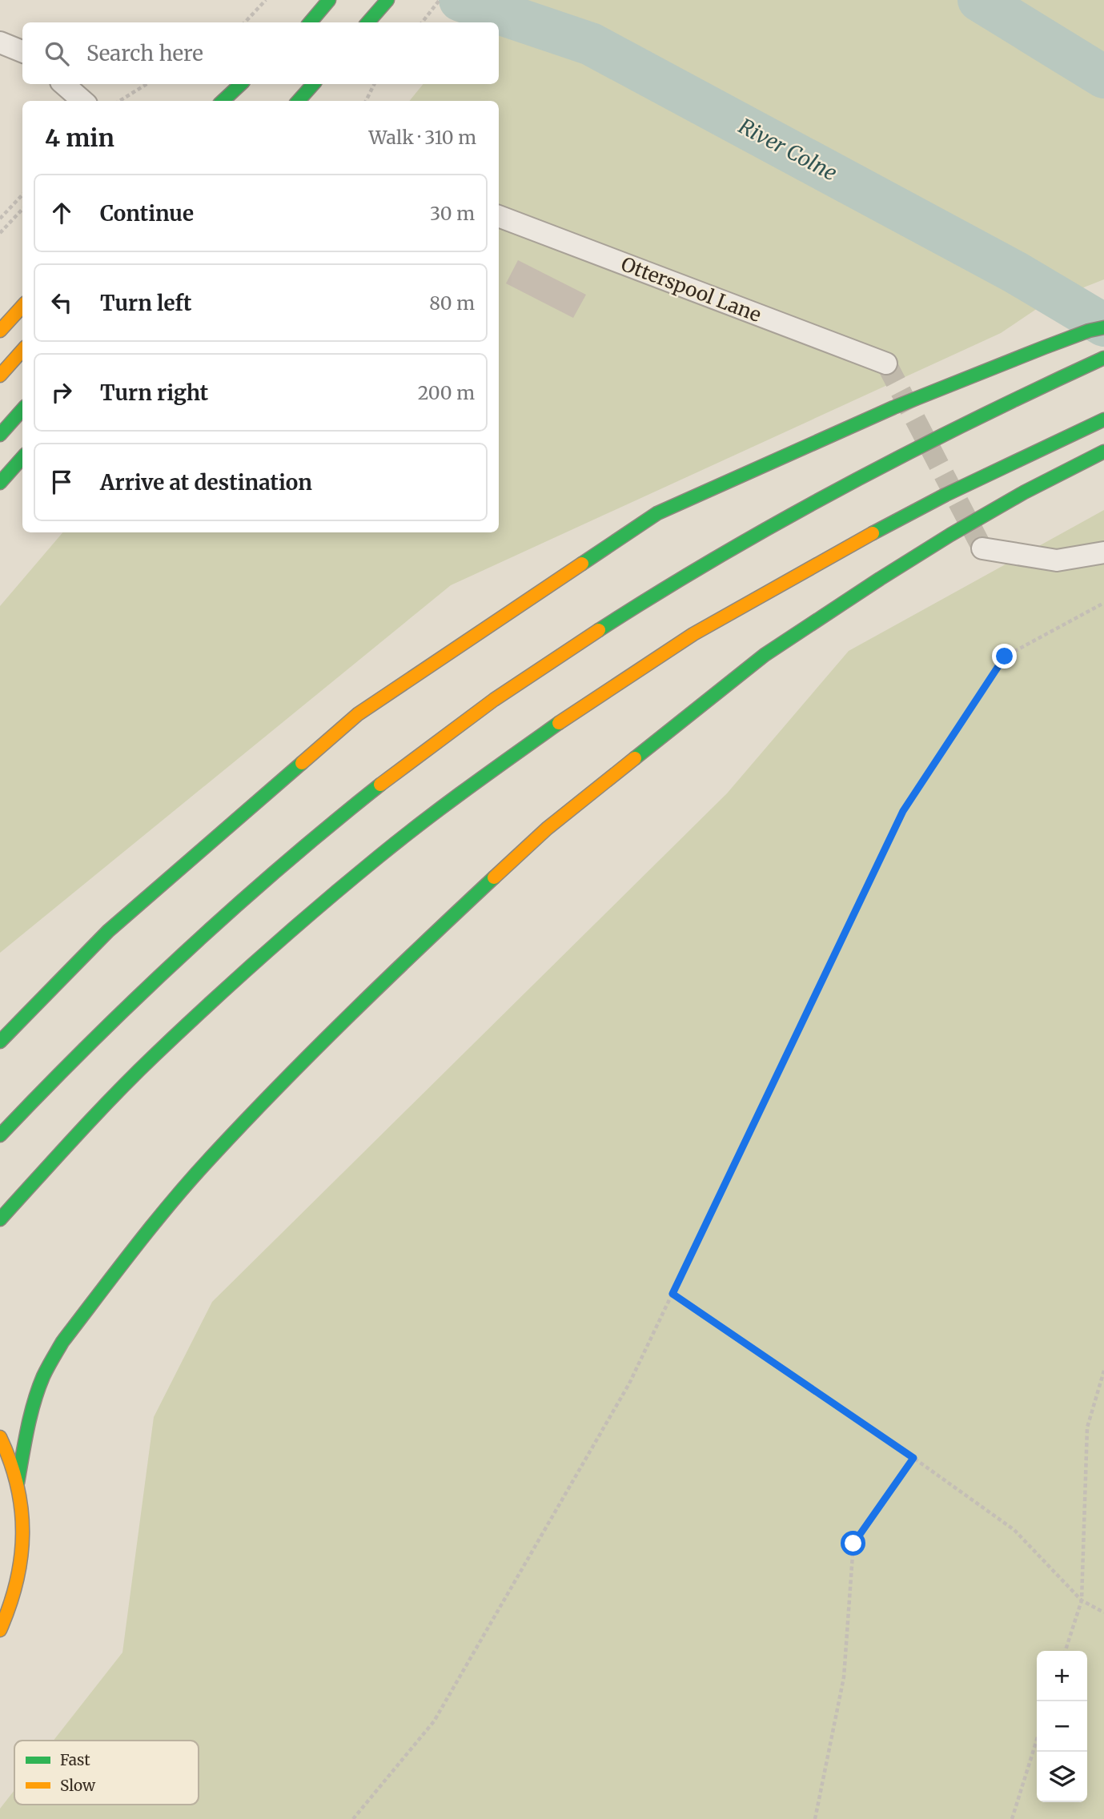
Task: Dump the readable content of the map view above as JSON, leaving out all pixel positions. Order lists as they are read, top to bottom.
{
  "streets": {
    "street": ["Otterspool Lane"]
  },
  "water": ["River Colne"],
  "legend": ["Fast", "Slow"],
  "page": {
    "search": "Search here",
    "heading": ["4 min", "Walk · 310 m"],
    "list": [
      ["Continue", "30 m"],
      ["Turn left", "80 m"],
      ["Turn right", "200 m"],
      "Arrive at destination"
    ],
    "map_buttons": ["+", "−"]
  }
}
